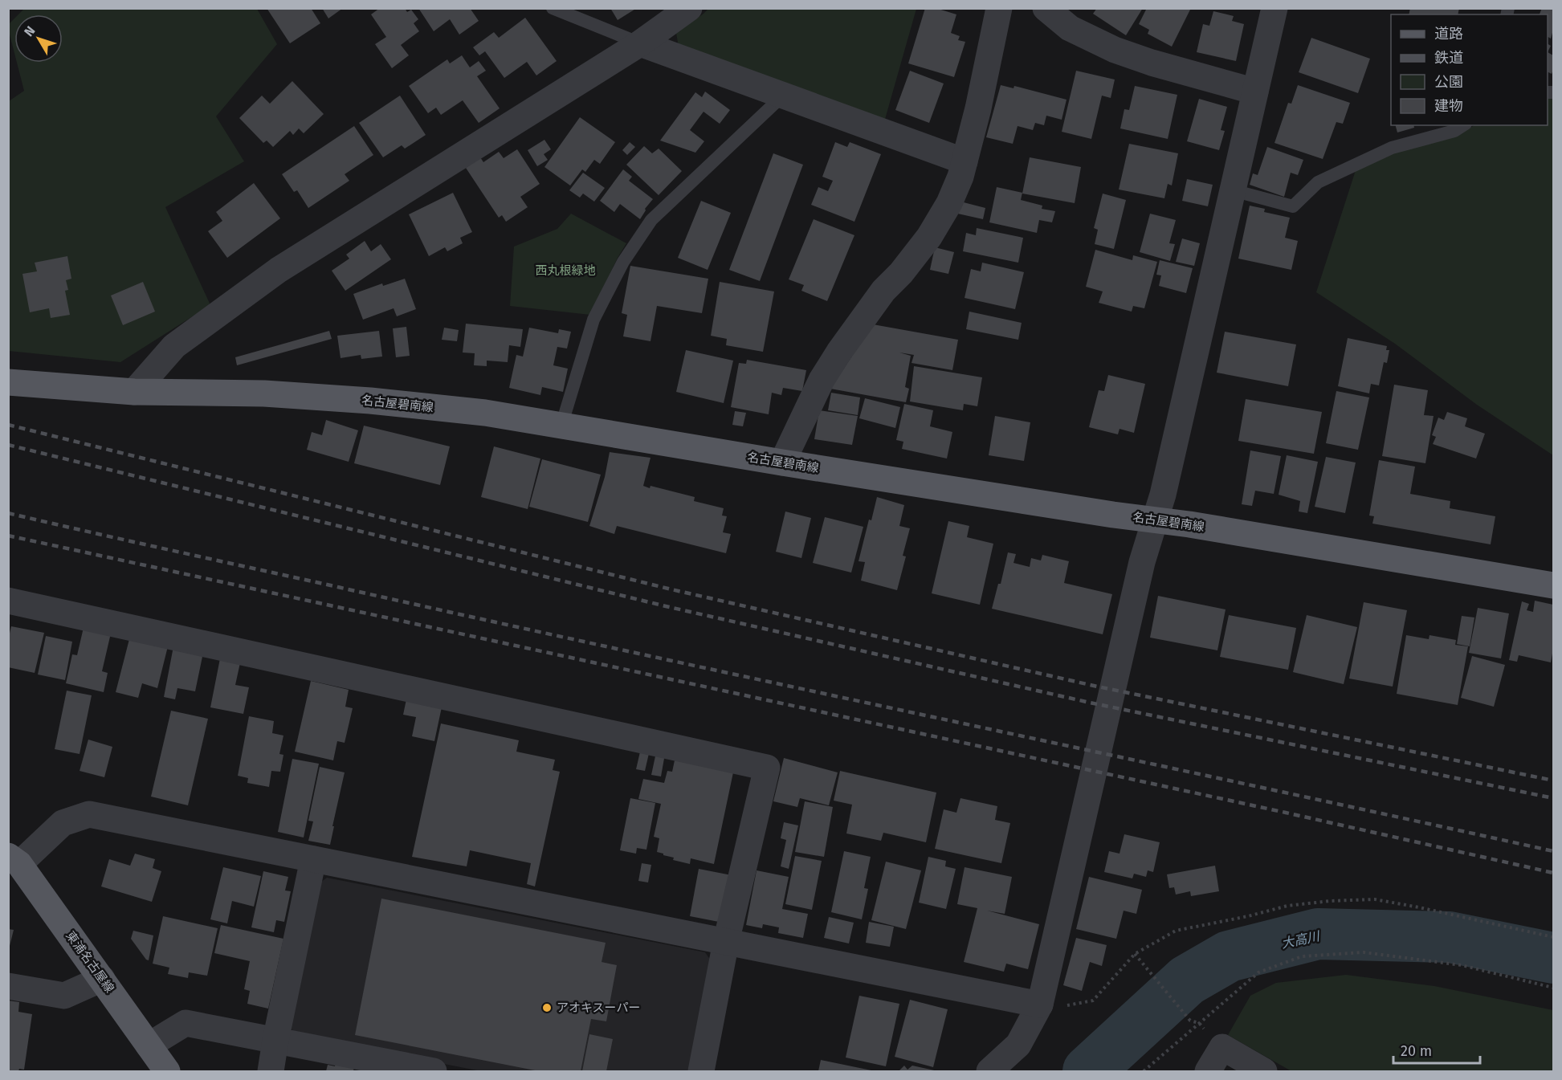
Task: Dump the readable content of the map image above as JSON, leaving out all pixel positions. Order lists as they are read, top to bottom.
{
  "streets": {
    "main road": ["名古屋碧南線", "東浦名古屋線"]
  },
  "water": ["大高川"],
  "parks": ["西丸根緑地"],
  "places": ["アオキスーパー"],
  "legend": [
    "道路",
    "鉄道",
    "公園",
    "建物"
  ],
  "scale_bar": "20 m",
  "north": "top left"
}
